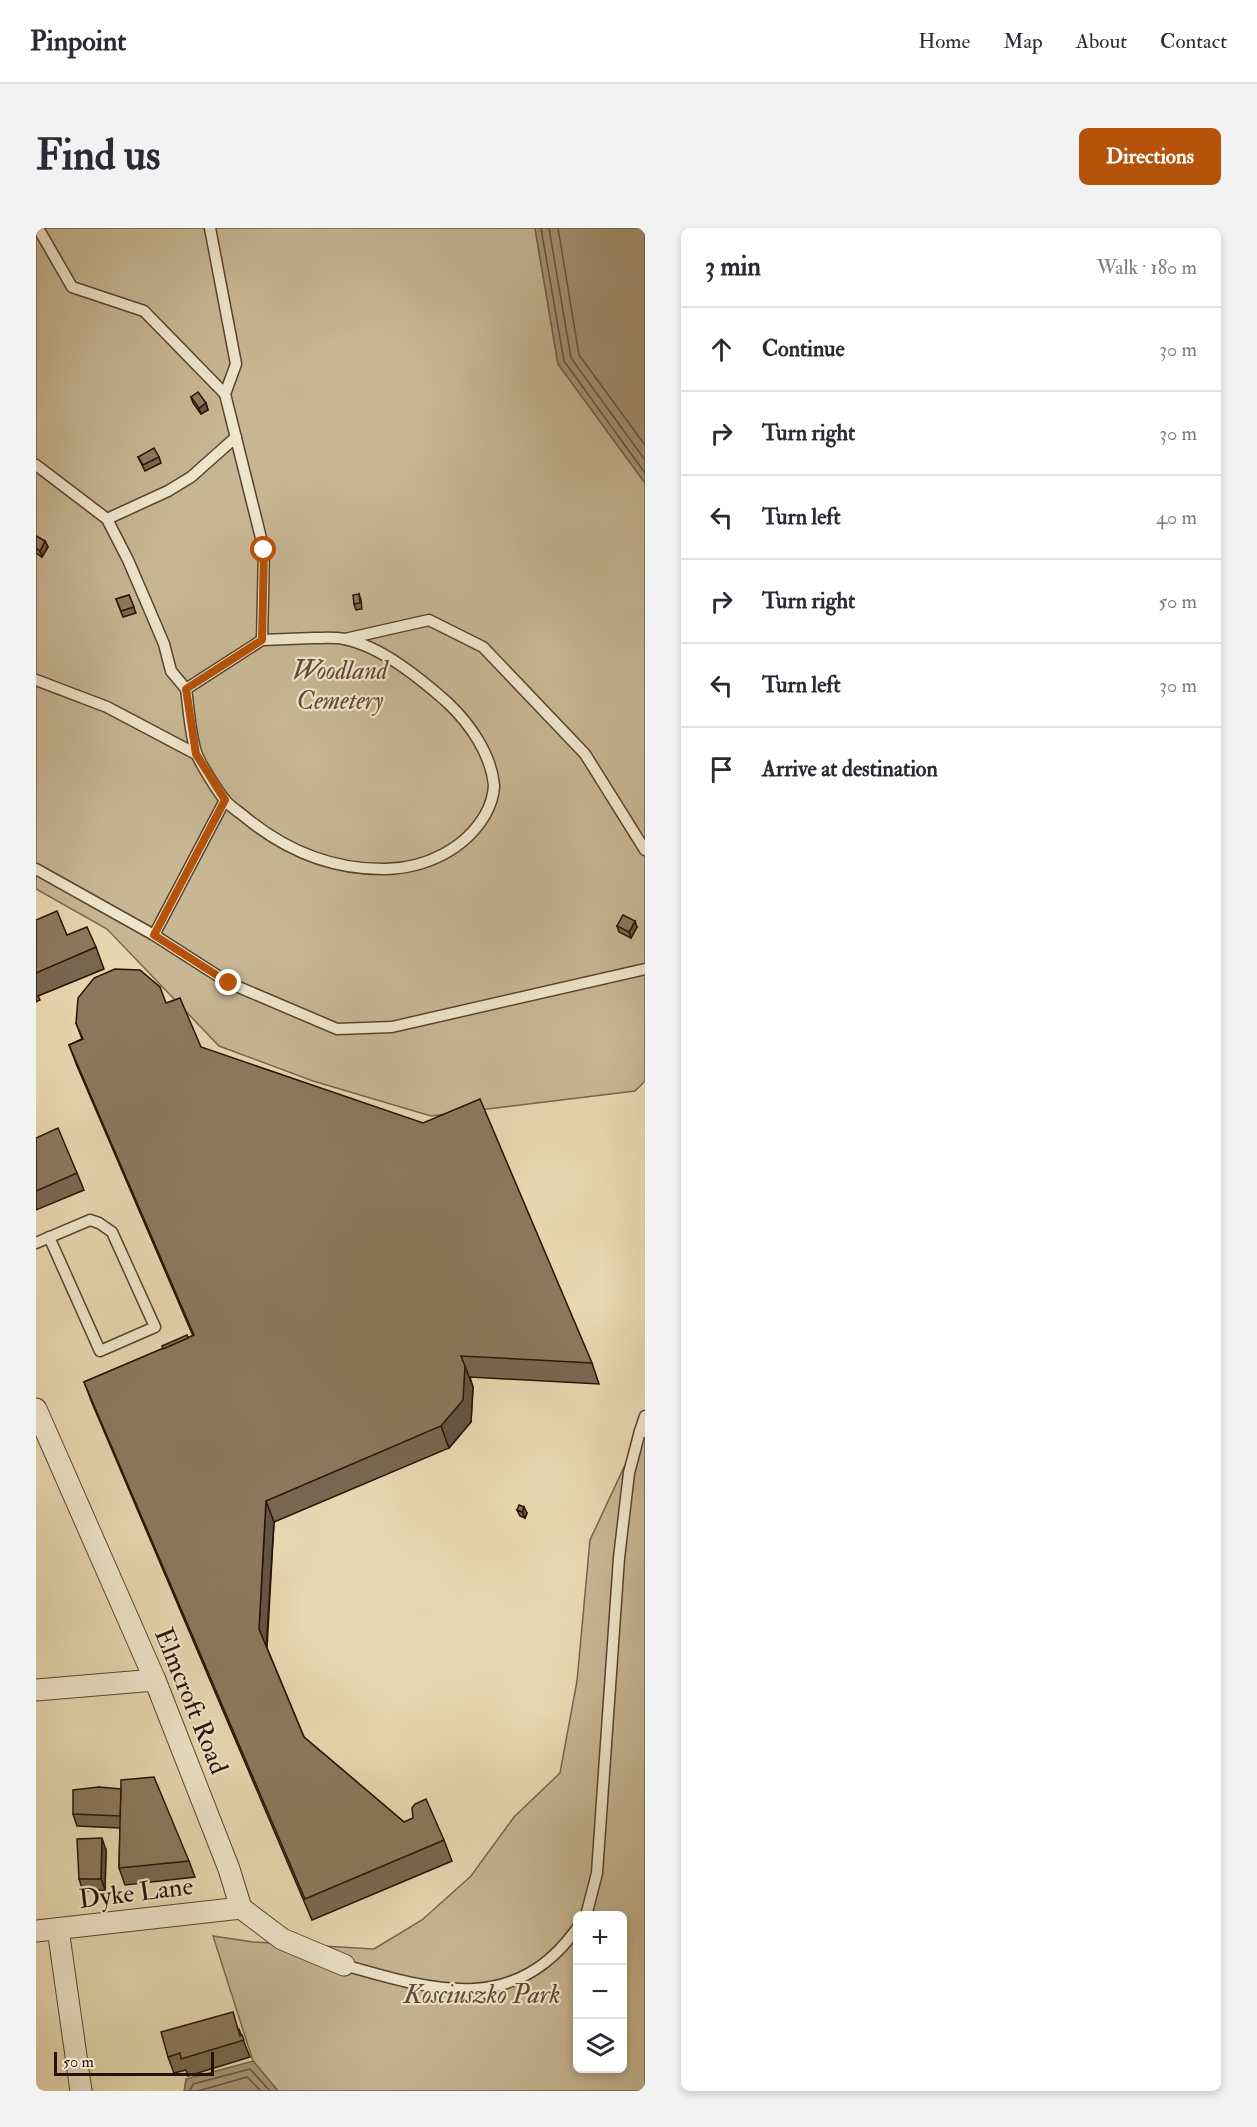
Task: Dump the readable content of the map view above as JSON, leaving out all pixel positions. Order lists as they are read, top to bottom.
{
  "streets": {
    "street": ["Elmcroft Road", "Dyke Lane"]
  },
  "crossings": [
    ["Elmcroft Road", "Dyke Lane"]
  ],
  "parks": ["Woodland Cemetery", "Kosciuszko Park"],
  "scale_bar": "50 m",
  "page": {
    "header": "Pinpoint",
    "nav": [
      "Home",
      "Map",
      "About",
      "Contact"
    ],
    "buttons": "Directions",
    "title": "Find us",
    "heading": ["3 min", "Walk · 180 m"],
    "list": [
      ["Continue", "30 m"],
      ["Turn right", "30 m"],
      ["Turn left", "40 m"],
      ["Turn right", "50 m"],
      ["Turn left", "30 m"],
      "Arrive at destination"
    ],
    "map_buttons": ["+", "−"],
    "scale": "50 m"
  }
}
